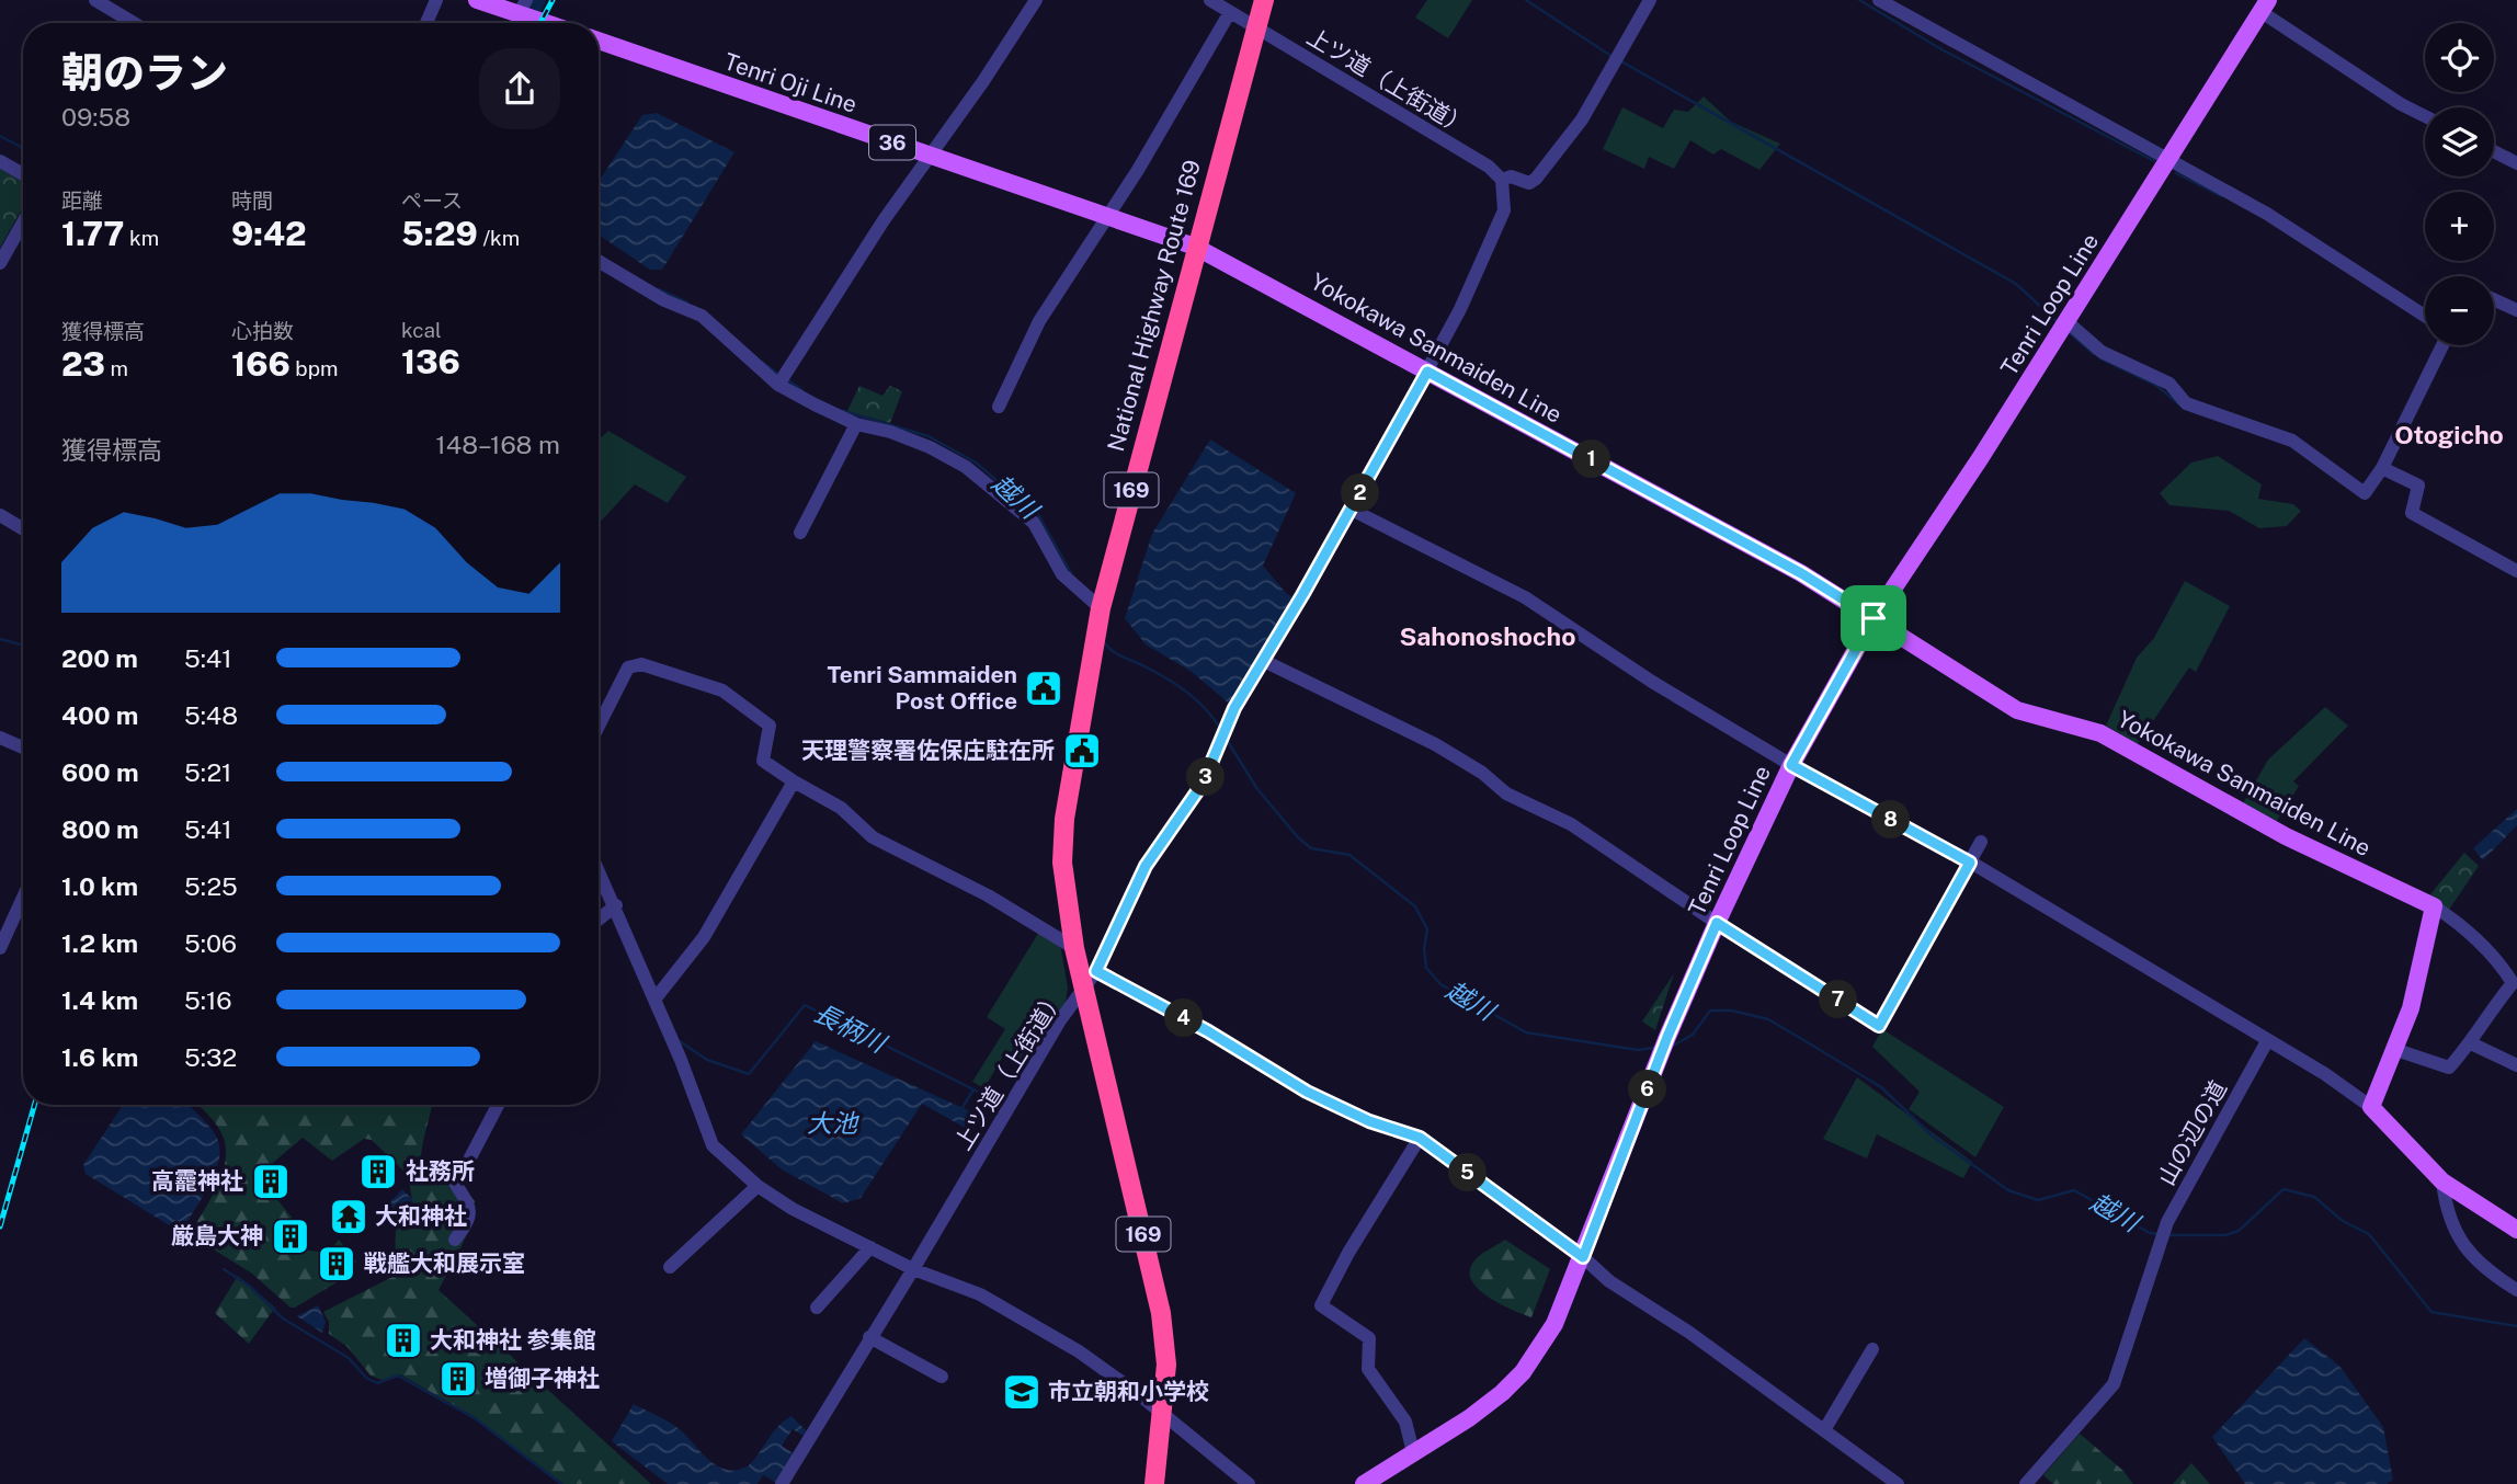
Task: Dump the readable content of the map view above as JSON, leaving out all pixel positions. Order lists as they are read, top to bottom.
{
  "streets": {
    "highway": ["National Highway Route 169", "169"],
    "main road": [
      "Tenri Oji Line",
      "36",
      "Tenri Loop Line",
      "Yokokawa Sanmaiden Line"
    ],
    "street": ["上ツ道（上街道）", "山の辺の道"]
  },
  "crossings": [
    ["上ツ道（上街道）", "National Highway Route 169"],
    ["上ツ道（上街道）", "Yokokawa Sanmaiden Line"],
    ["Tenri Oji Line", "National Highway Route 169"],
    ["Tenri Oji Line", "Yokokawa Sanmaiden Line"],
    ["Tenri Loop Line", "Yokokawa Sanmaiden Line"],
    ["National Highway Route 169", "Yokokawa Sanmaiden Line"]
  ],
  "districts": ["Otogicho", "Sahonoshocho"],
  "water": ["越川", "長柄川", "大池"],
  "places": {
    "public building": ["Tenri Sammaiden Post Office", "天理警察署佐保庄駐在所"],
    "building": [
      "社務所",
      "高龗神社",
      "厳島大神",
      "戦艦大和展示室",
      "大和神社 参集館",
      "増御子神社"
    ],
    "temple": ["大和神社"],
    "school or university": ["市立朝和小学校"]
  },
  "page": {
    "map_buttons": ["+", "−"],
    "heading": ["朝のラン", "09:58"],
    "stats": [
      ["距離", "1.77 km"],
      ["時間", "9:42"],
      ["ペース", "5:29 /km"],
      ["獲得標高", "23 m"],
      ["心拍数", "166 bpm"],
      ["kcal", "136"]
    ],
    "chart": ["獲得標高", "148–168 m"],
    "pins": [
      "1",
      "2",
      "3",
      "8",
      "7",
      "4",
      "6",
      "5"
    ],
    "list": [
      {
        "name": "200 m",
        "note": "5:41"
      },
      {
        "name": "400 m",
        "note": "5:48"
      },
      {
        "name": "600 m",
        "note": "5:21"
      },
      {
        "name": "800 m",
        "note": "5:41"
      },
      {
        "name": "1.0 km",
        "note": "5:25"
      },
      {
        "name": "1.2 km",
        "note": "5:06"
      },
      {
        "name": "1.4 km",
        "note": "5:16"
      },
      {
        "name": "1.6 km",
        "note": "5:32"
      }
    ]
  }
}
